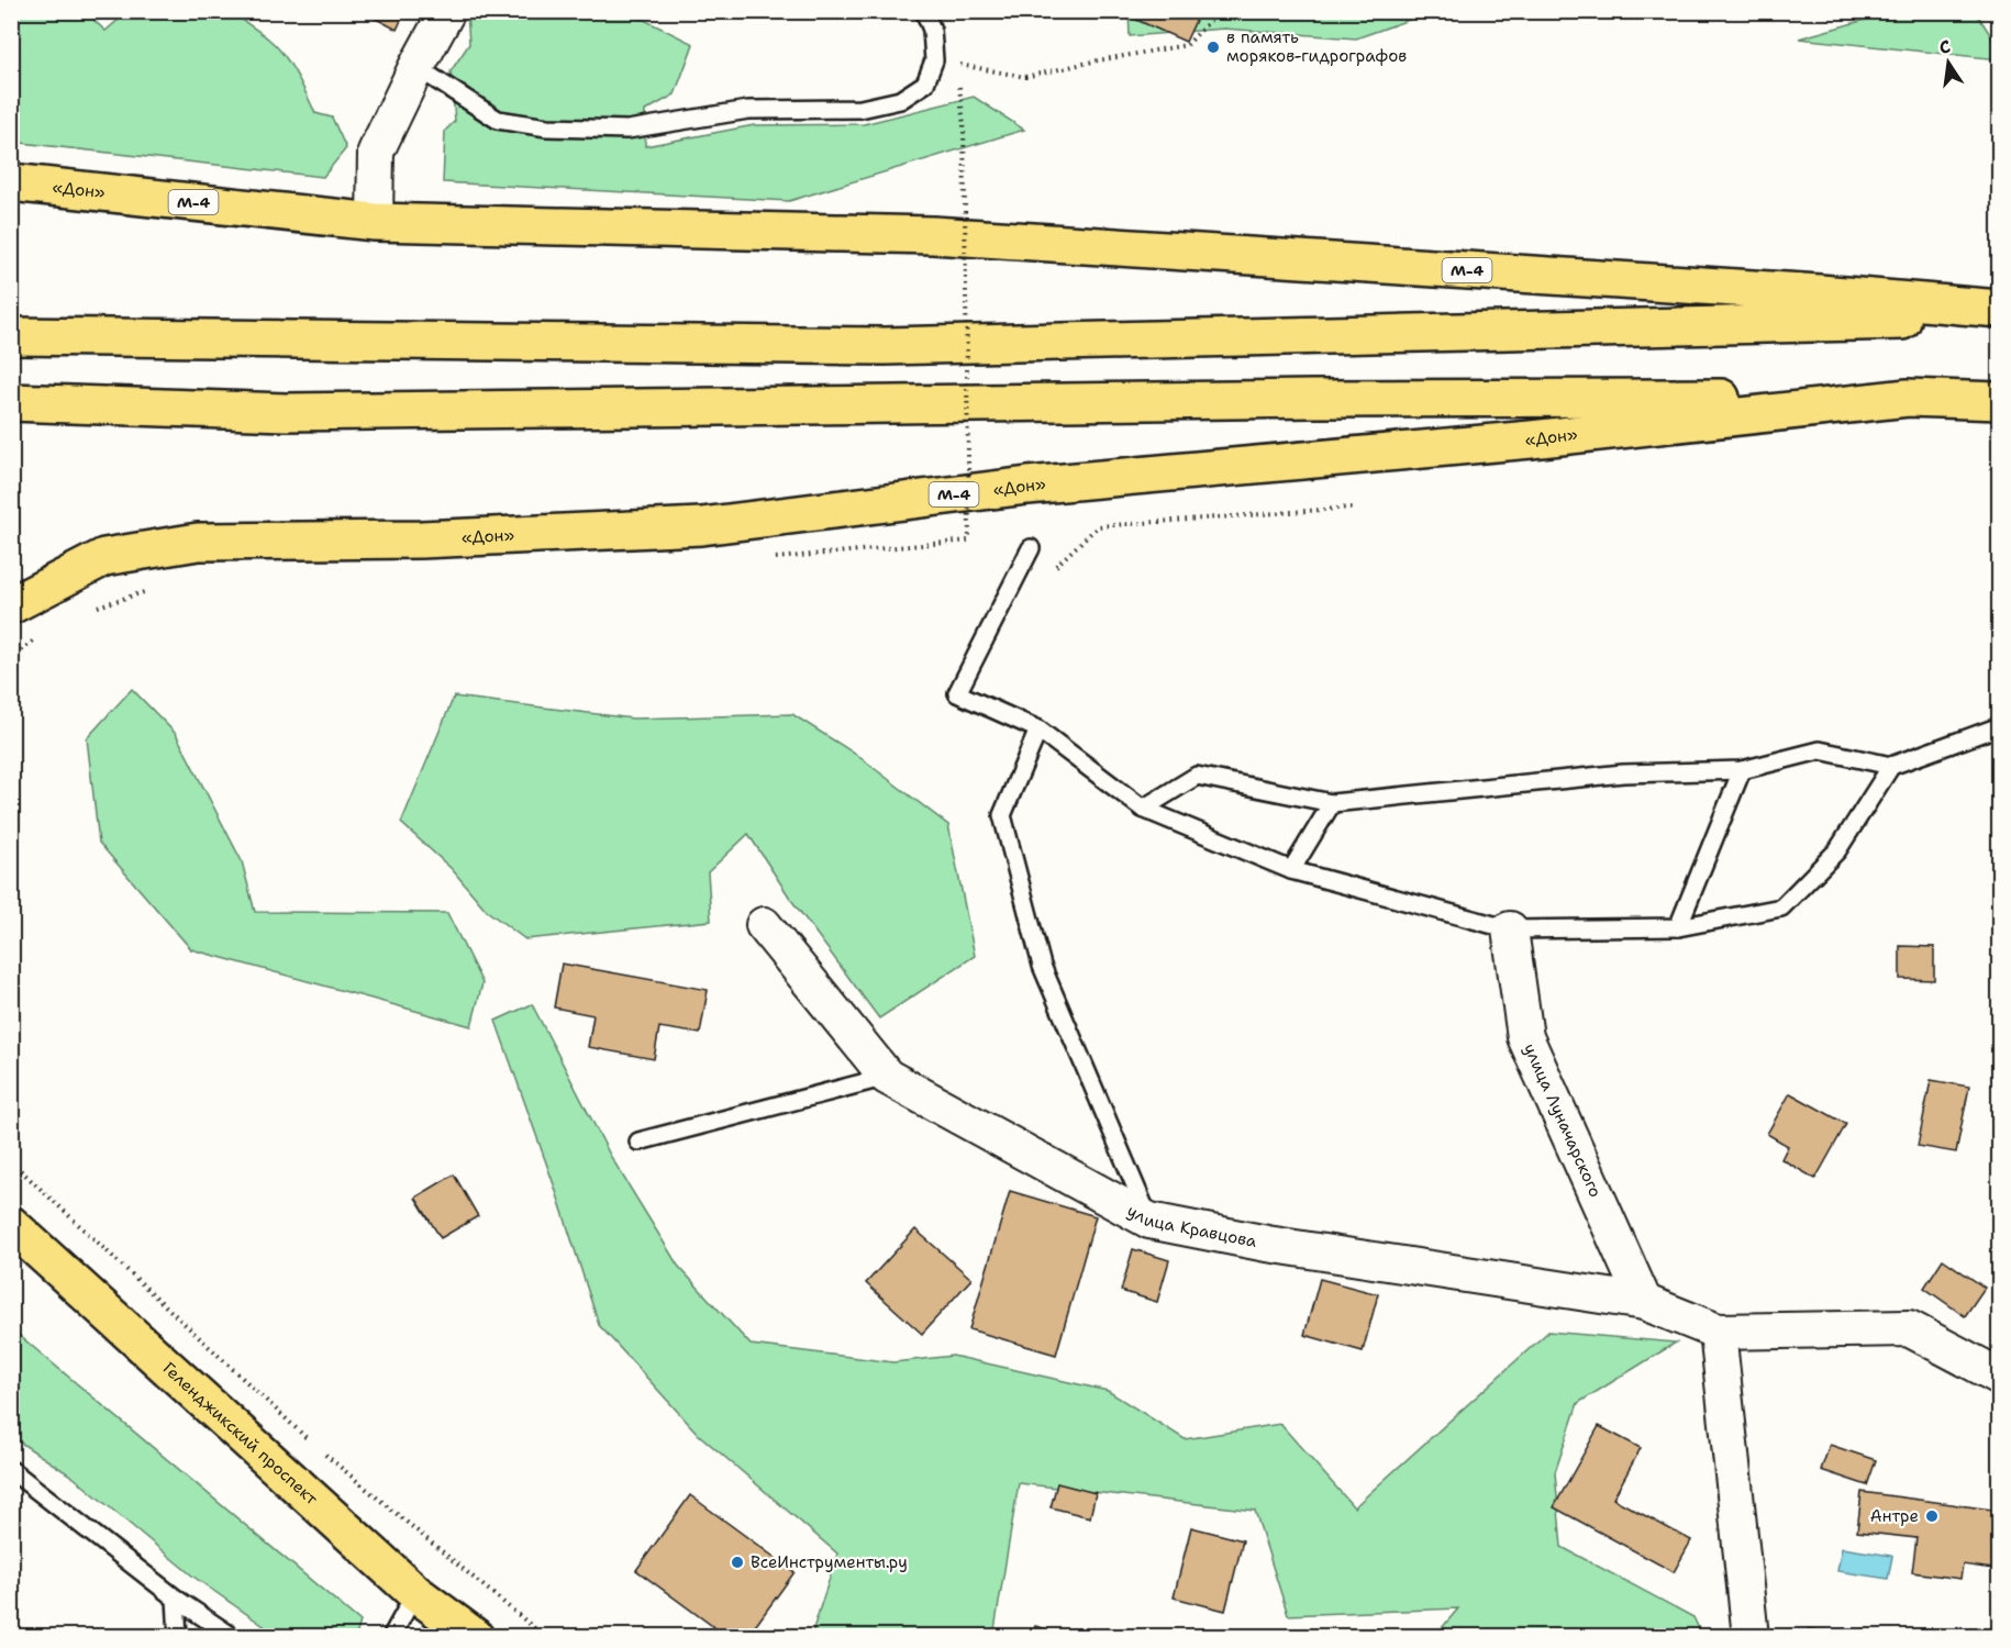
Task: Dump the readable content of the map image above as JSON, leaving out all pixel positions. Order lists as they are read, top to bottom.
{
  "streets": {
    "main road": ["«Дон»", "М-4", "Геленджикский проспект"],
    "street": ["улица Луначарского", "улица Кравцова"]
  },
  "crossings": [
    ["улица Луначарского", "улица Кравцова"]
  ],
  "places": ["в память моряков-гидрографов", "Антре", "ВсеИнструменты.ру"],
  "north": "top"
}
